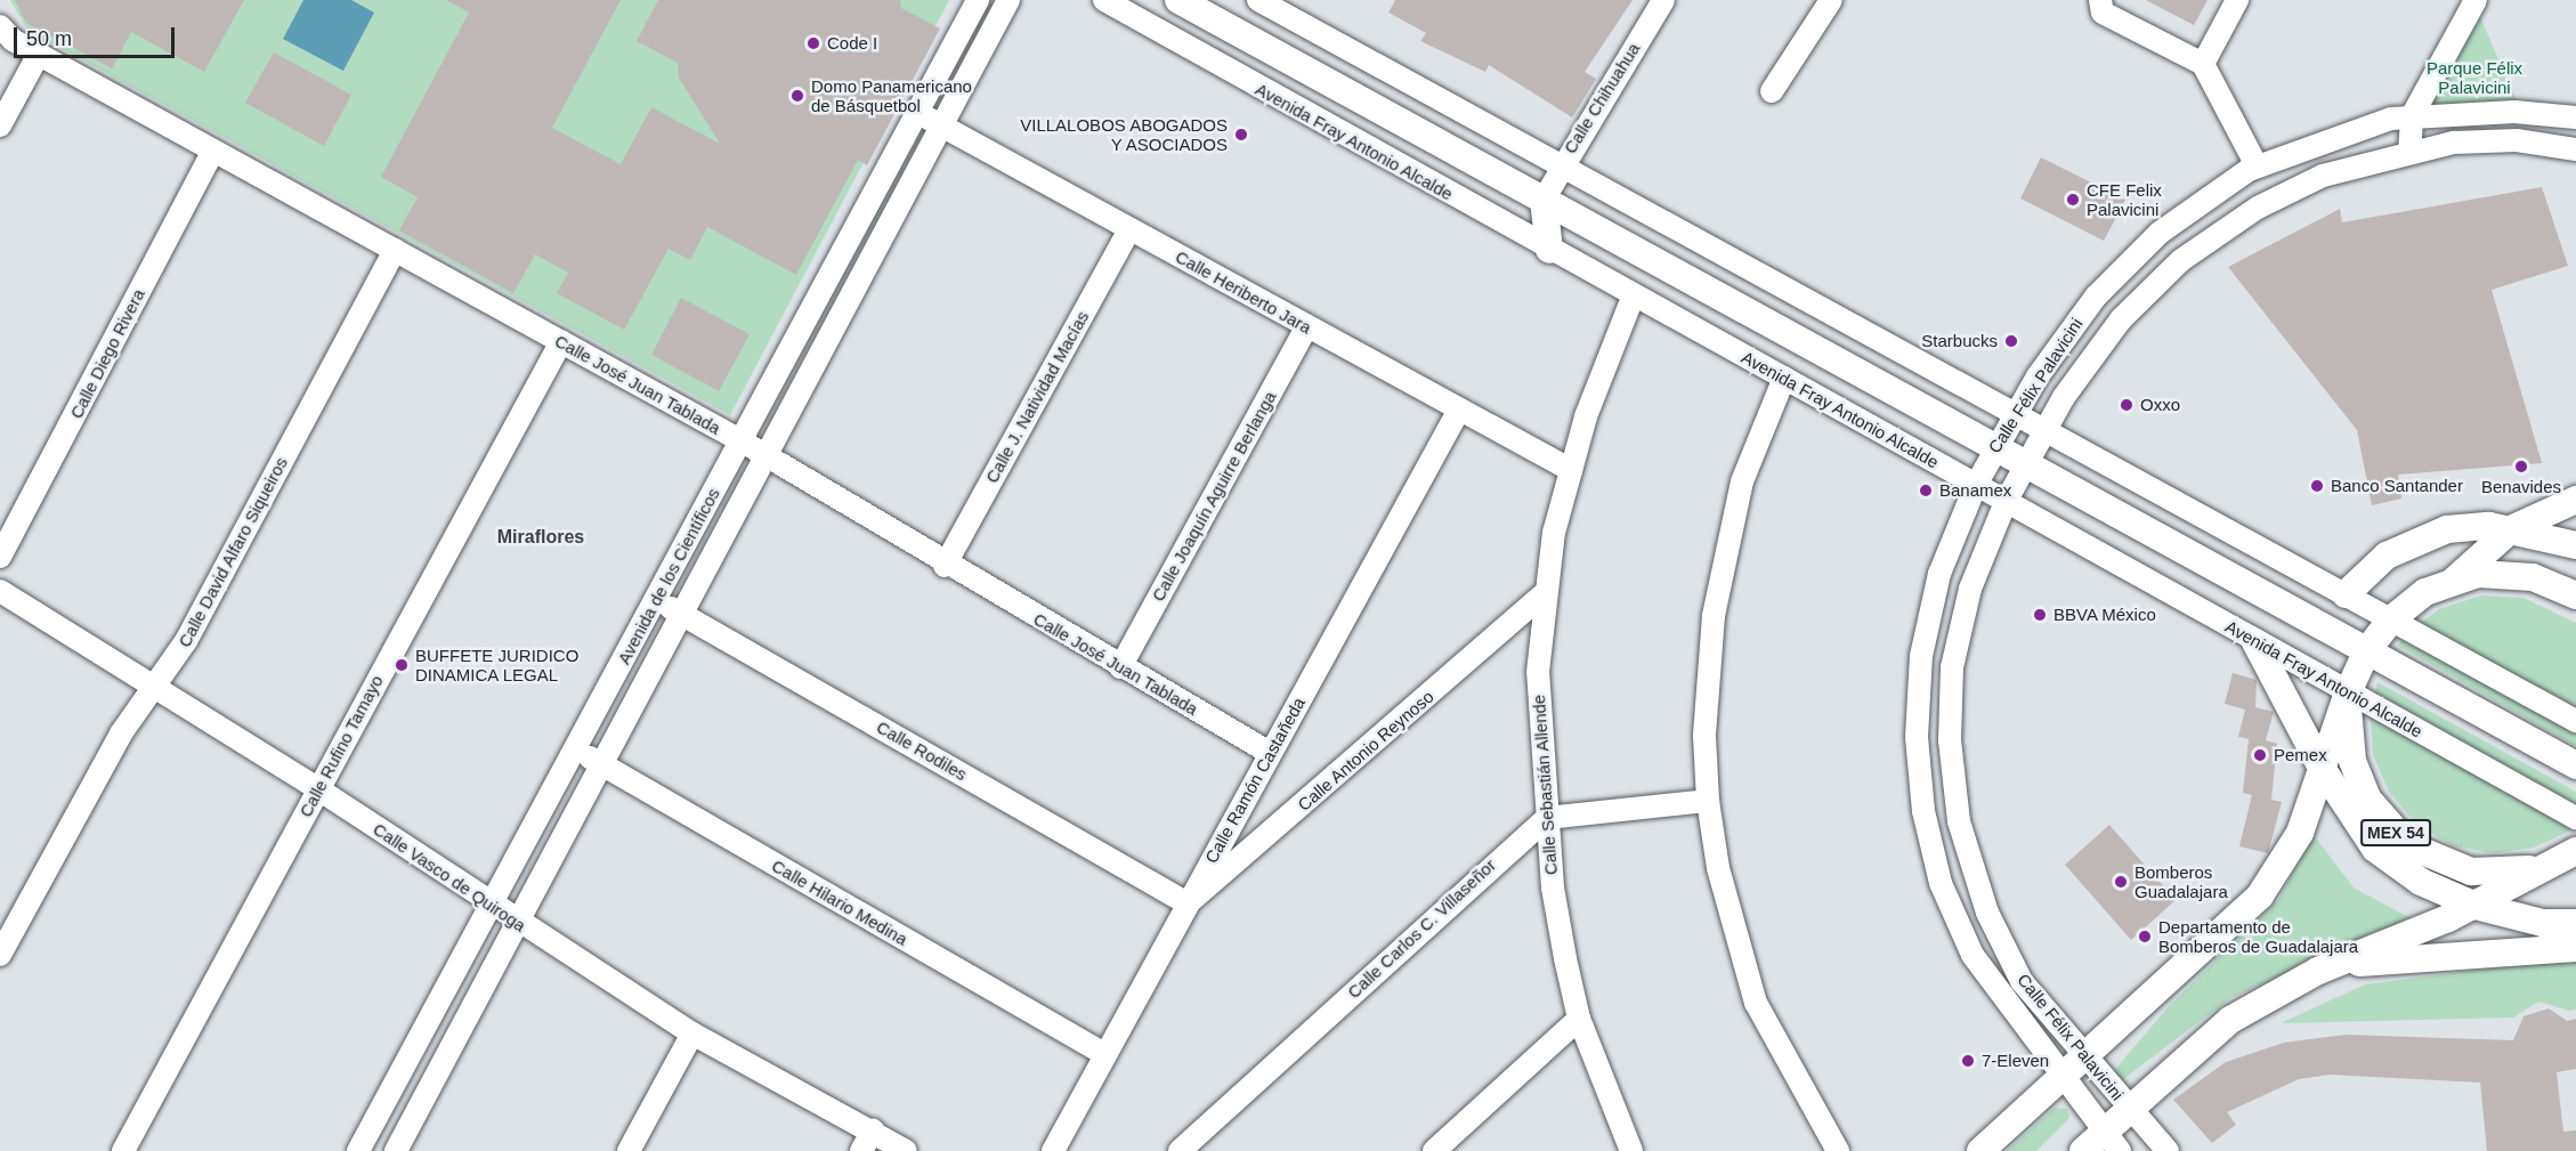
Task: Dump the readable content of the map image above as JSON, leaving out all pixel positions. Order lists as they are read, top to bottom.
{
  "streets": {
    "main road": ["MEX 54"],
    "street": [
      "Calle Chihuahua",
      "Avenida Fray Antonio Alcalde",
      "Calle Heriberto Jara",
      "Calle Diego Rivera",
      "Calle José Juan Tablada",
      "Calle Félix Palavicini",
      "Calle J. Natividad Macías",
      "Calle Joaquín Aguirre Berlanga",
      "Calle David Alfaro Siqueiros",
      "Avenida de los Científicos",
      "Calle Rufino Tamayo",
      "Calle Rodiles",
      "Calle Antonio Reynoso",
      "Calle Ramón Castañeda",
      "Calle Sebastián Allende",
      "Calle Vasco de Quiroga",
      "Calle Hilario Medina",
      "Calle Carlos C. Villaseñor"
    ]
  },
  "crossings": [
    ["Avenida Fray Antonio Alcalde", "Calle Félix Palavicini"],
    ["Avenida Fray Antonio Alcalde", "Calle Sebastián Allende"],
    ["Avenida Fray Antonio Alcalde", "MEX 54"],
    ["Calle Heriberto Jara", "Calle J. Natividad Macías"],
    ["Calle Heriberto Jara", "Calle Joaquín Aguirre Berlanga"],
    ["Calle Heriberto Jara", "Avenida de los Científicos"],
    ["Calle Heriberto Jara", "Calle Ramón Castañeda"],
    ["Calle Heriberto Jara", "Calle Sebastián Allende"],
    ["Calle Diego Rivera", "Calle José Juan Tablada"],
    ["Calle José Juan Tablada", "Calle J. Natividad Macías"],
    ["Calle José Juan Tablada", "Calle Joaquín Aguirre Berlanga"],
    ["Calle José Juan Tablada", "Calle David Alfaro Siqueiros"],
    ["Calle José Juan Tablada", "Avenida de los Científicos"],
    ["Calle José Juan Tablada", "Calle Rufino Tamayo"],
    ["Calle José Juan Tablada", "Calle Ramón Castañeda"],
    ["Calle David Alfaro Siqueiros", "Calle Vasco de Quiroga"],
    ["Avenida de los Científicos", "Calle Rodiles"],
    ["Avenida de los Científicos", "Calle Vasco de Quiroga"],
    ["Avenida de los Científicos", "Calle Hilario Medina"],
    ["Calle Rufino Tamayo", "Calle Vasco de Quiroga"],
    ["Calle Rodiles", "Calle Antonio Reynoso"],
    ["Calle Rodiles", "Calle Ramón Castañeda"],
    ["Calle Antonio Reynoso", "Calle Ramón Castañeda"],
    ["Calle Antonio Reynoso", "Calle Sebastián Allende"],
    ["Calle Ramón Castañeda", "Calle Hilario Medina"],
    ["Calle Sebastián Allende", "Calle Carlos C. Villaseñor"]
  ],
  "districts": ["Miraflores"],
  "parks": ["Parque Félix Palavicini"],
  "places": [
    "Code I",
    "Domo Panamericano de Básquetbol",
    "VILLALOBOS ABOGADOS Y ASOCIADOS",
    "CFE Felix Palavicini",
    "Starbucks",
    "Oxxo",
    "Benavides",
    "Banco Santander",
    "Banamex",
    "BBVA México",
    "BUFFETE JURIDICO DINAMICA LEGAL",
    "Pemex",
    "Bomberos Guadalajara",
    "Departamento de Bomberos de Guadalajara",
    "7-Eleven"
  ],
  "scale_bar": "50 m"
}
